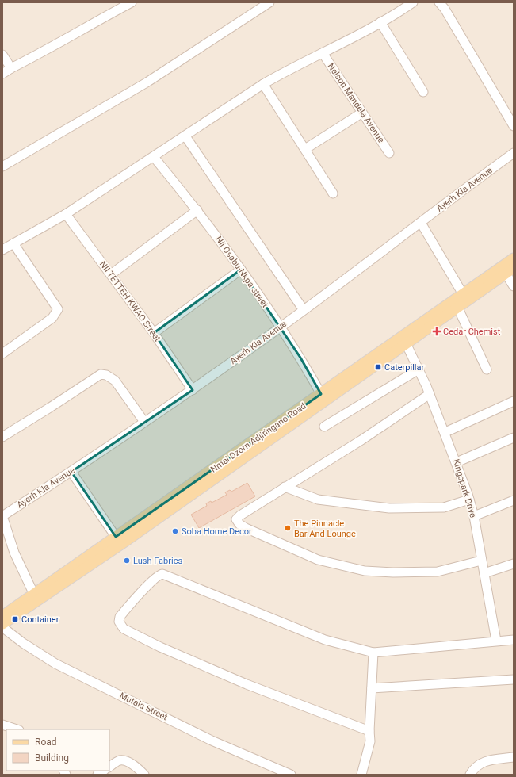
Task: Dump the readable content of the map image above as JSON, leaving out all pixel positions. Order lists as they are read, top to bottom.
{
  "streets": {
    "main road": ["Nmai Dzorn Adjiringano Road"],
    "street": [
      "Nelson Mandela Avenue",
      "Ayerh Kla Avenue",
      "Nii Osabu-Nkpa street",
      "NII TETTEH KWAO Street",
      "Kingspark Drive",
      "Mutala Street"
    ]
  },
  "crossings": [
    ["Ayerh Kla Avenue", "Nii Osabu-Nkpa street"],
    ["Ayerh Kla Avenue", "NII TETTEH KWAO Street"],
    ["Nii Osabu-Nkpa street", "Nmai Dzorn Adjiringano Road"],
    ["Nmai Dzorn Adjiringano Road", "Kingspark Drive"]
  ],
  "places": {
    "health": ["Cedar Chemist"],
    "transit": ["Caterpillar", "Container"],
    "other": ["The Pinnacle Bar And Lounge", "Soba Home Decor", "Lush Fabrics"]
  },
  "legend": ["Road", "Building"]
}
